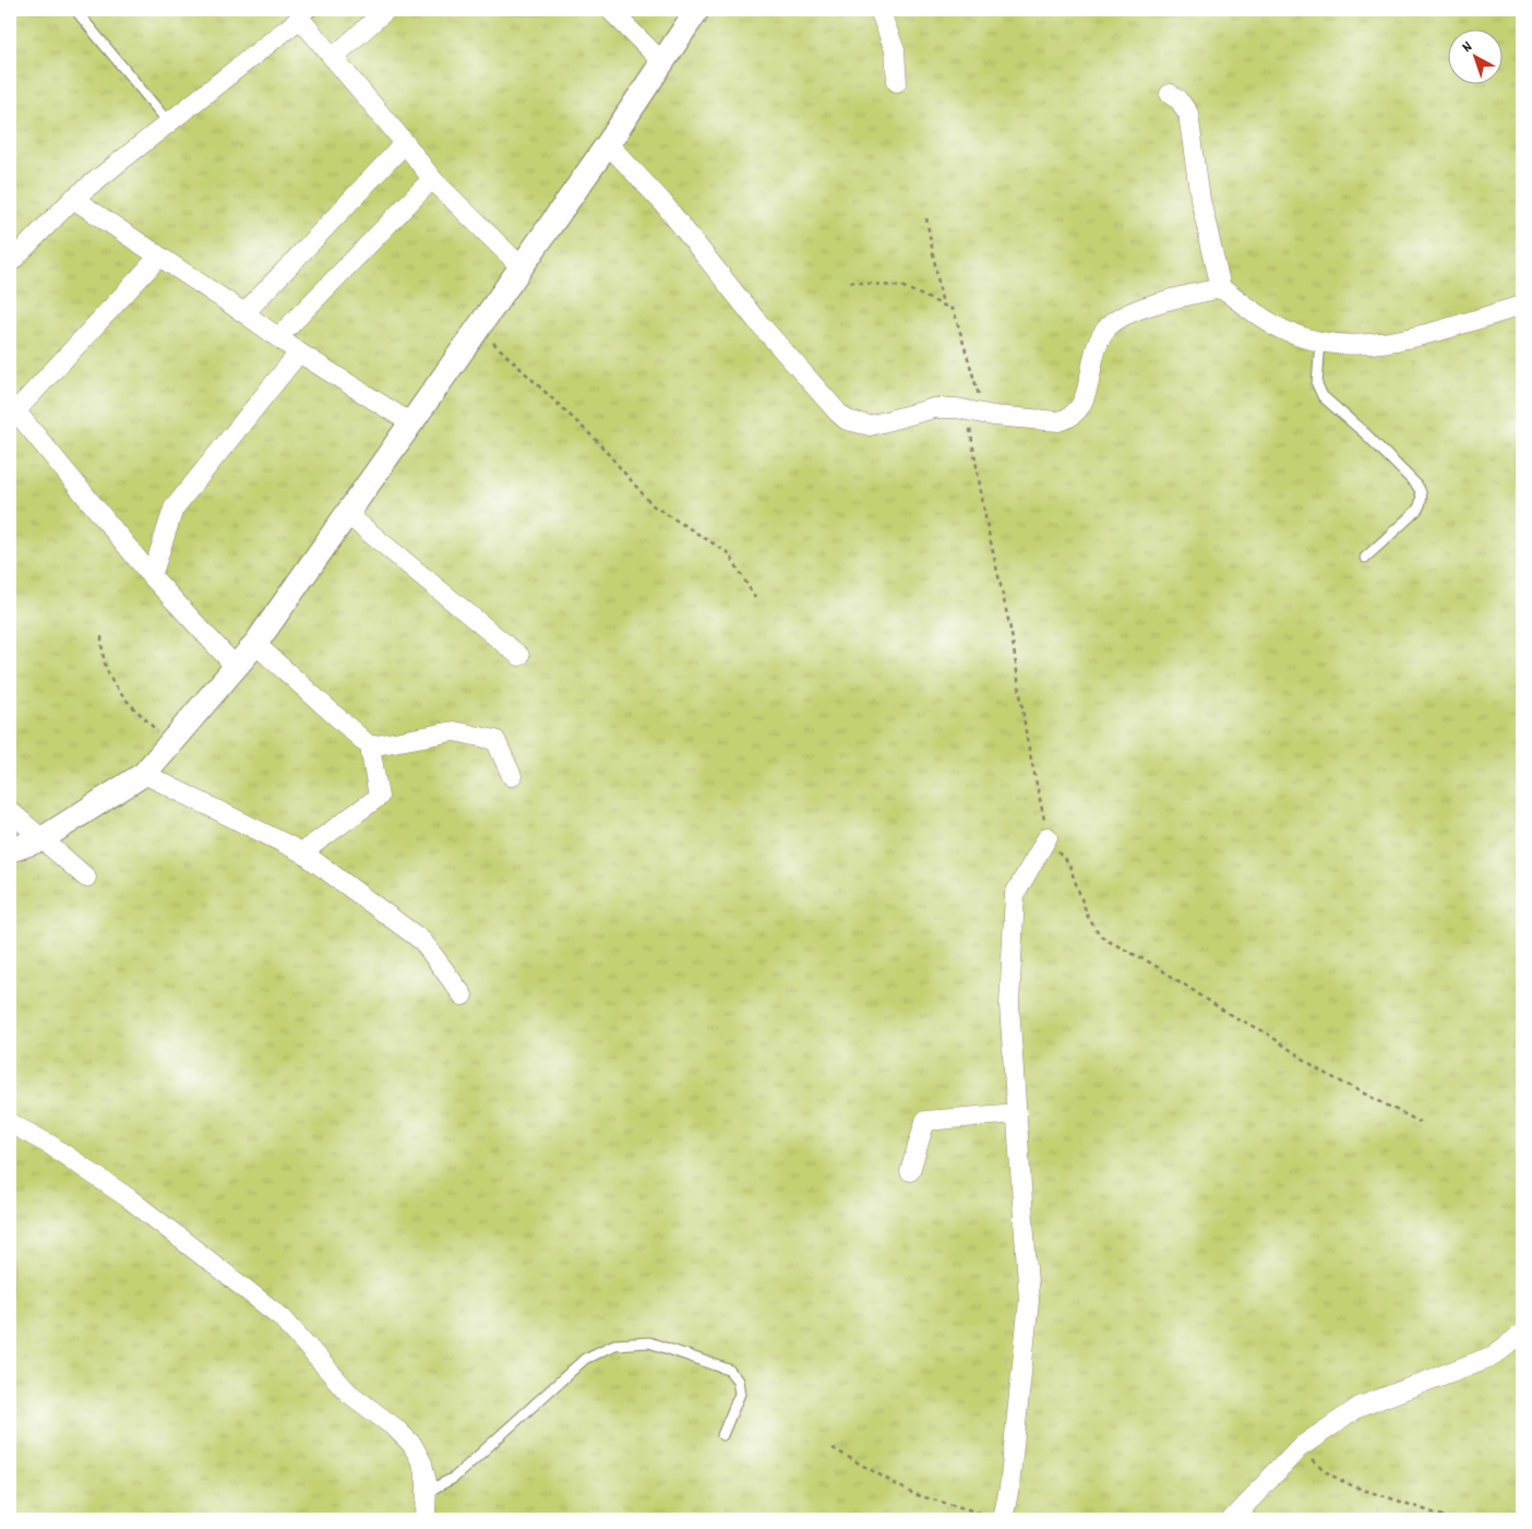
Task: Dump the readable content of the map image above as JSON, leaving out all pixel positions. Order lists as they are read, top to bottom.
{
  "north": "top left"
}
